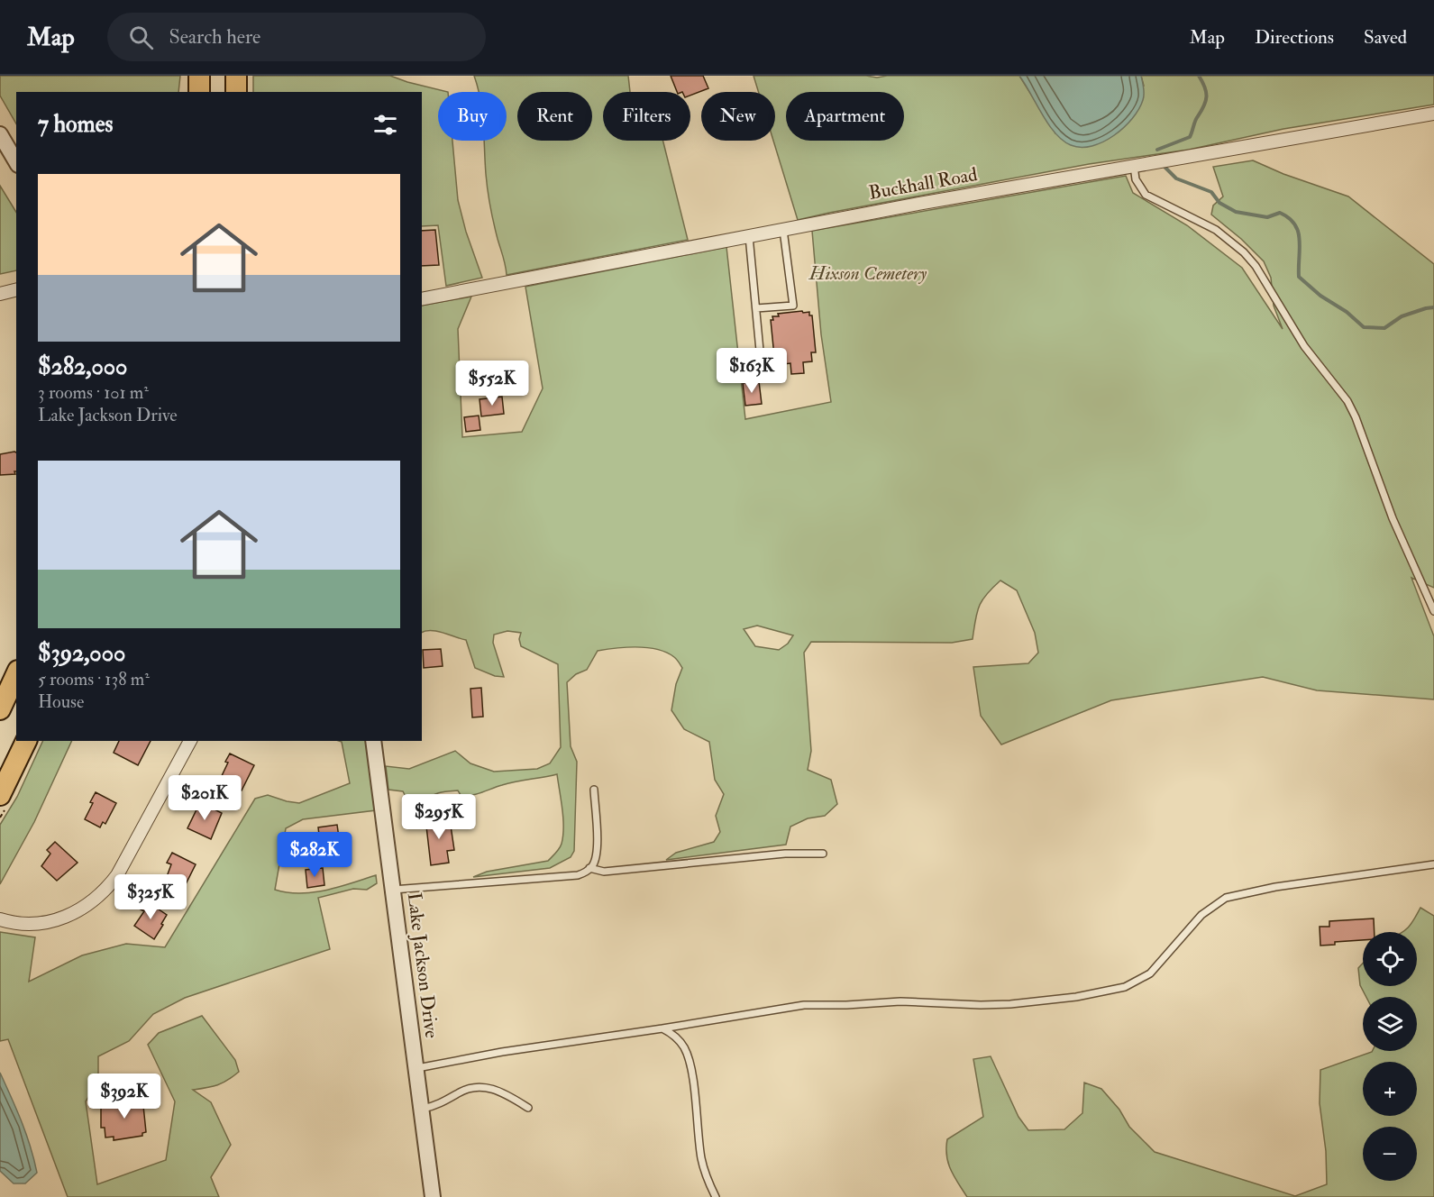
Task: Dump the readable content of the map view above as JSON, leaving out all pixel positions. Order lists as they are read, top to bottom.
{
  "streets": {
    "street": ["Buckhall Road", "Lake Jackson Drive"]
  },
  "parks": ["Hixson Cemetery"],
  "page": {
    "header": "Map",
    "search": "Search here",
    "nav": ["Map", "Directions", "Saved"],
    "chip": [
      "Buy",
      "Rent",
      "Filters",
      "New",
      "Apartment"
    ],
    "heading": "7 homes",
    "list": [
      {
        "name": "$282,000",
        "note": "3 rooms · 101 m² · Lake Jackson Drive"
      },
      {
        "name": "$392,000",
        "note": "5 rooms · 138 m² · House"
      }
    ],
    "price": [
      "$163K",
      "$552K",
      "$201K",
      "$295K",
      "$282K",
      "$325K",
      "$392K"
    ],
    "map_buttons": ["+", "−"]
  }
}
